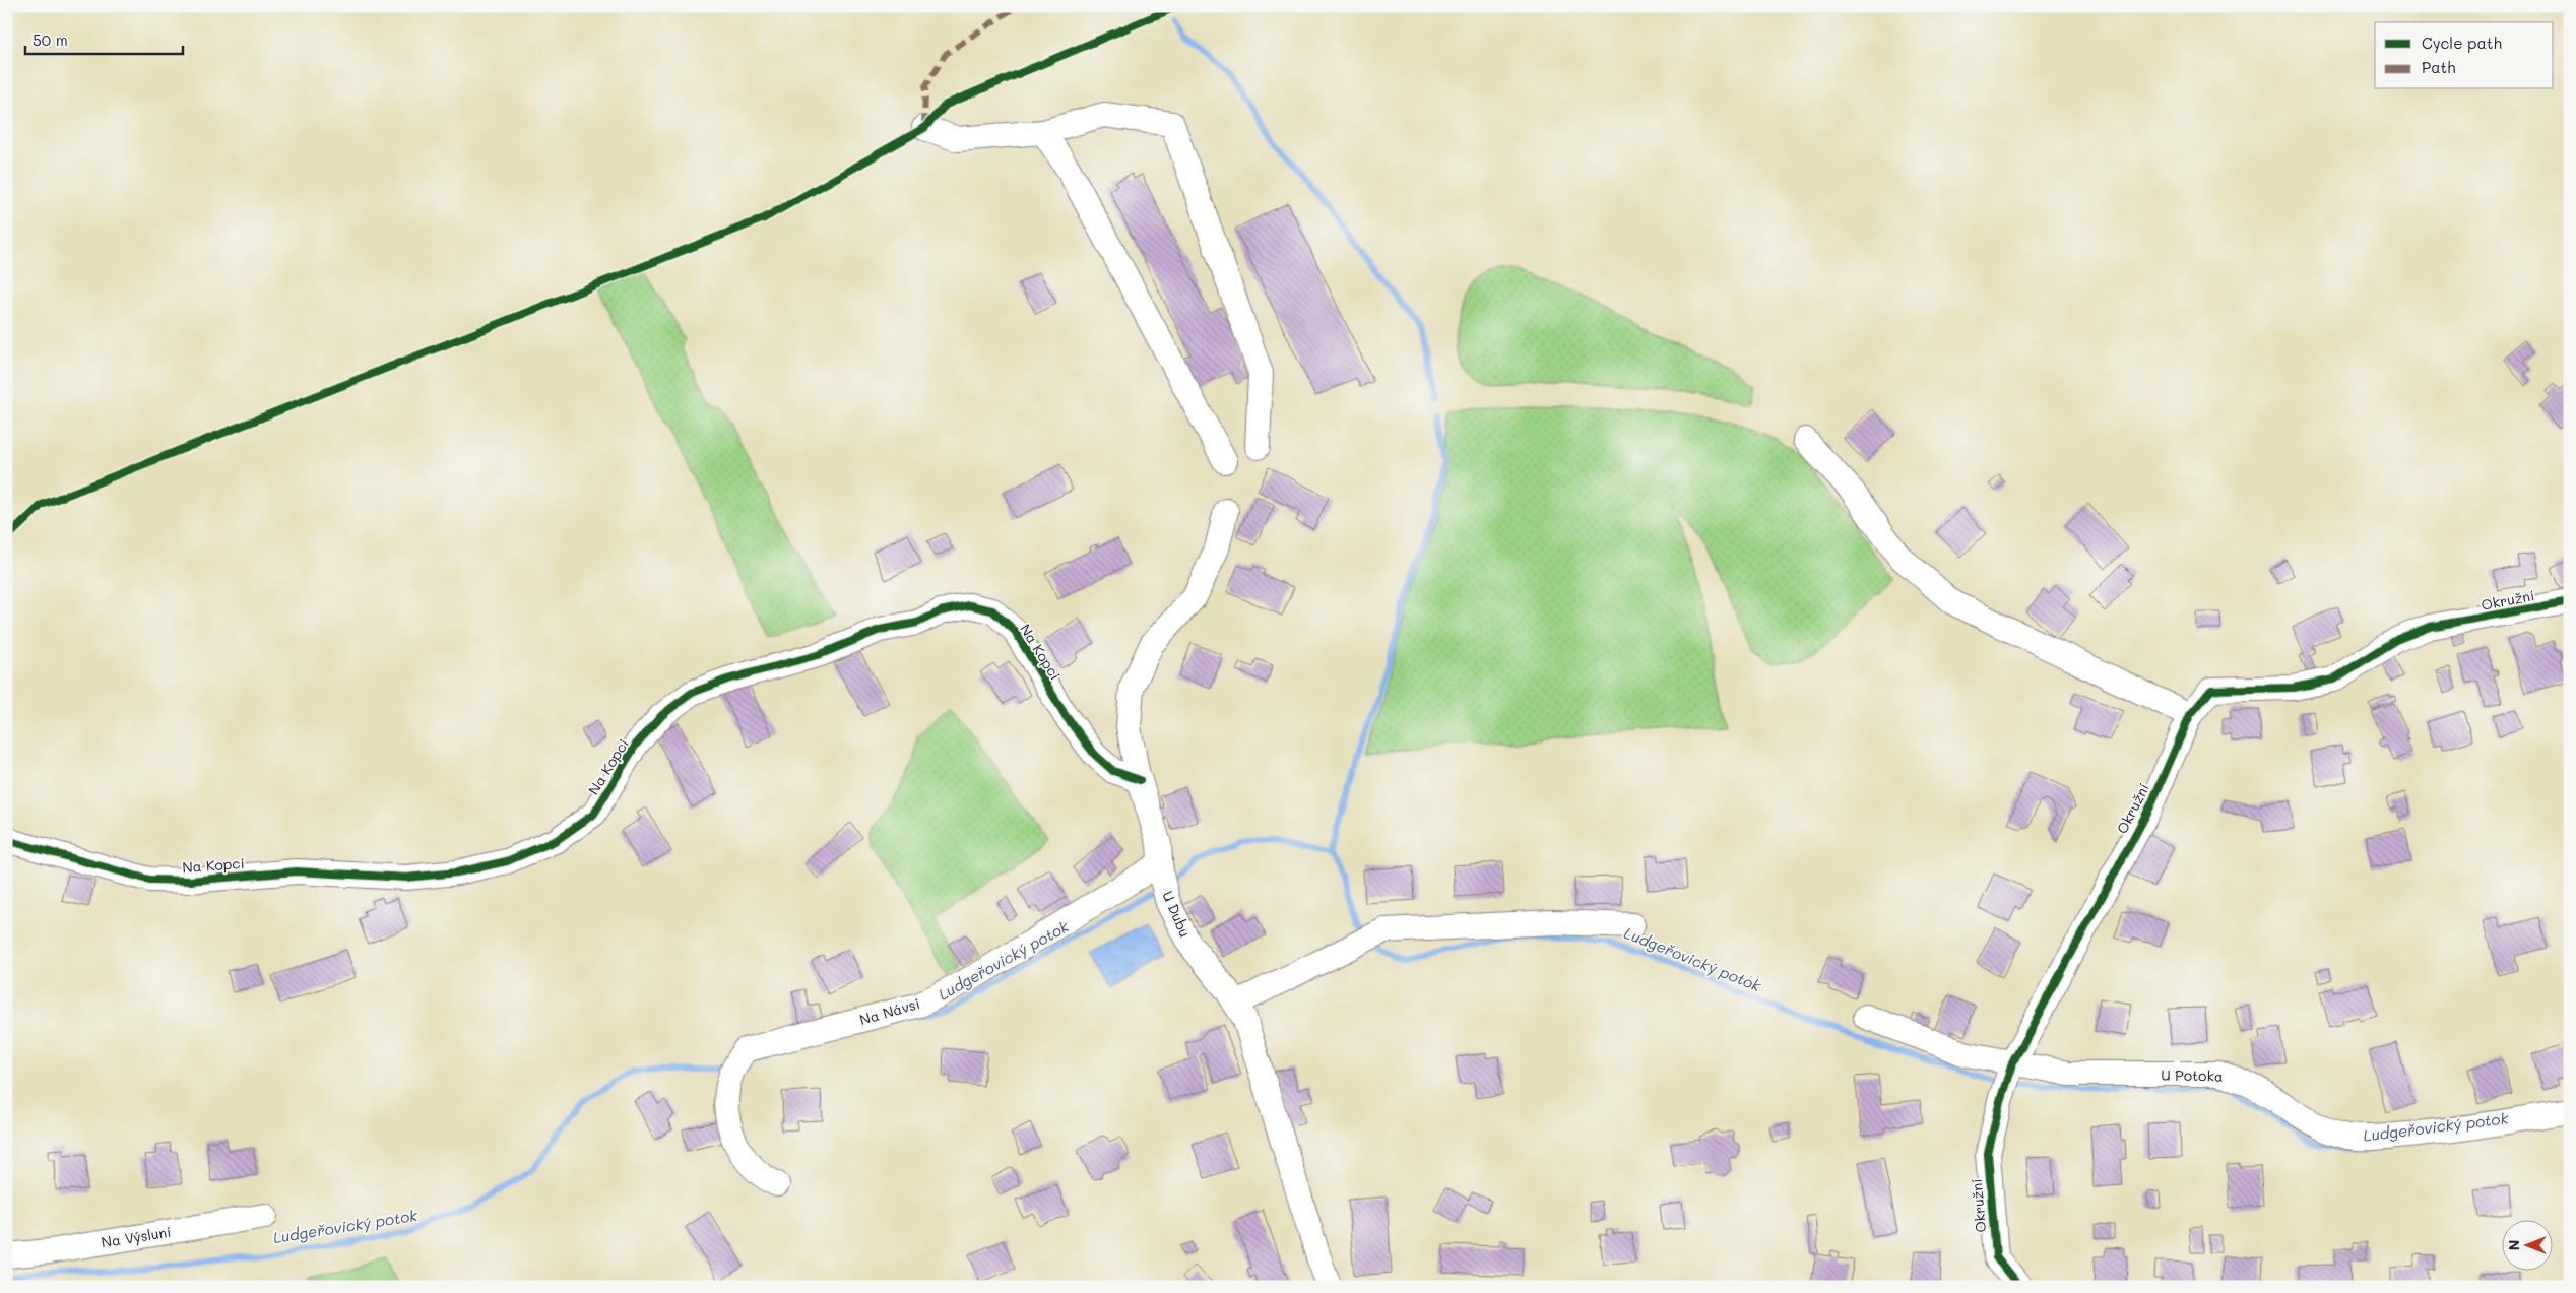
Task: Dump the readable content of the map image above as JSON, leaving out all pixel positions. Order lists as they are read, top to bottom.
{
  "streets": {
    "street": [
      "Okružní",
      "Na Kopci",
      "U Dubu",
      "Na Návsi",
      "U Potoka",
      "Na Výsluní"
    ]
  },
  "crossings": [
    ["Okružní", "U Potoka"],
    ["Na Kopci", "U Dubu"],
    ["U Dubu", "Na Návsi"]
  ],
  "water": ["Ludgeřovický potok"],
  "legend": ["Cycle path", "Path"],
  "scale_bar": "50 m",
  "north": "left"
}
